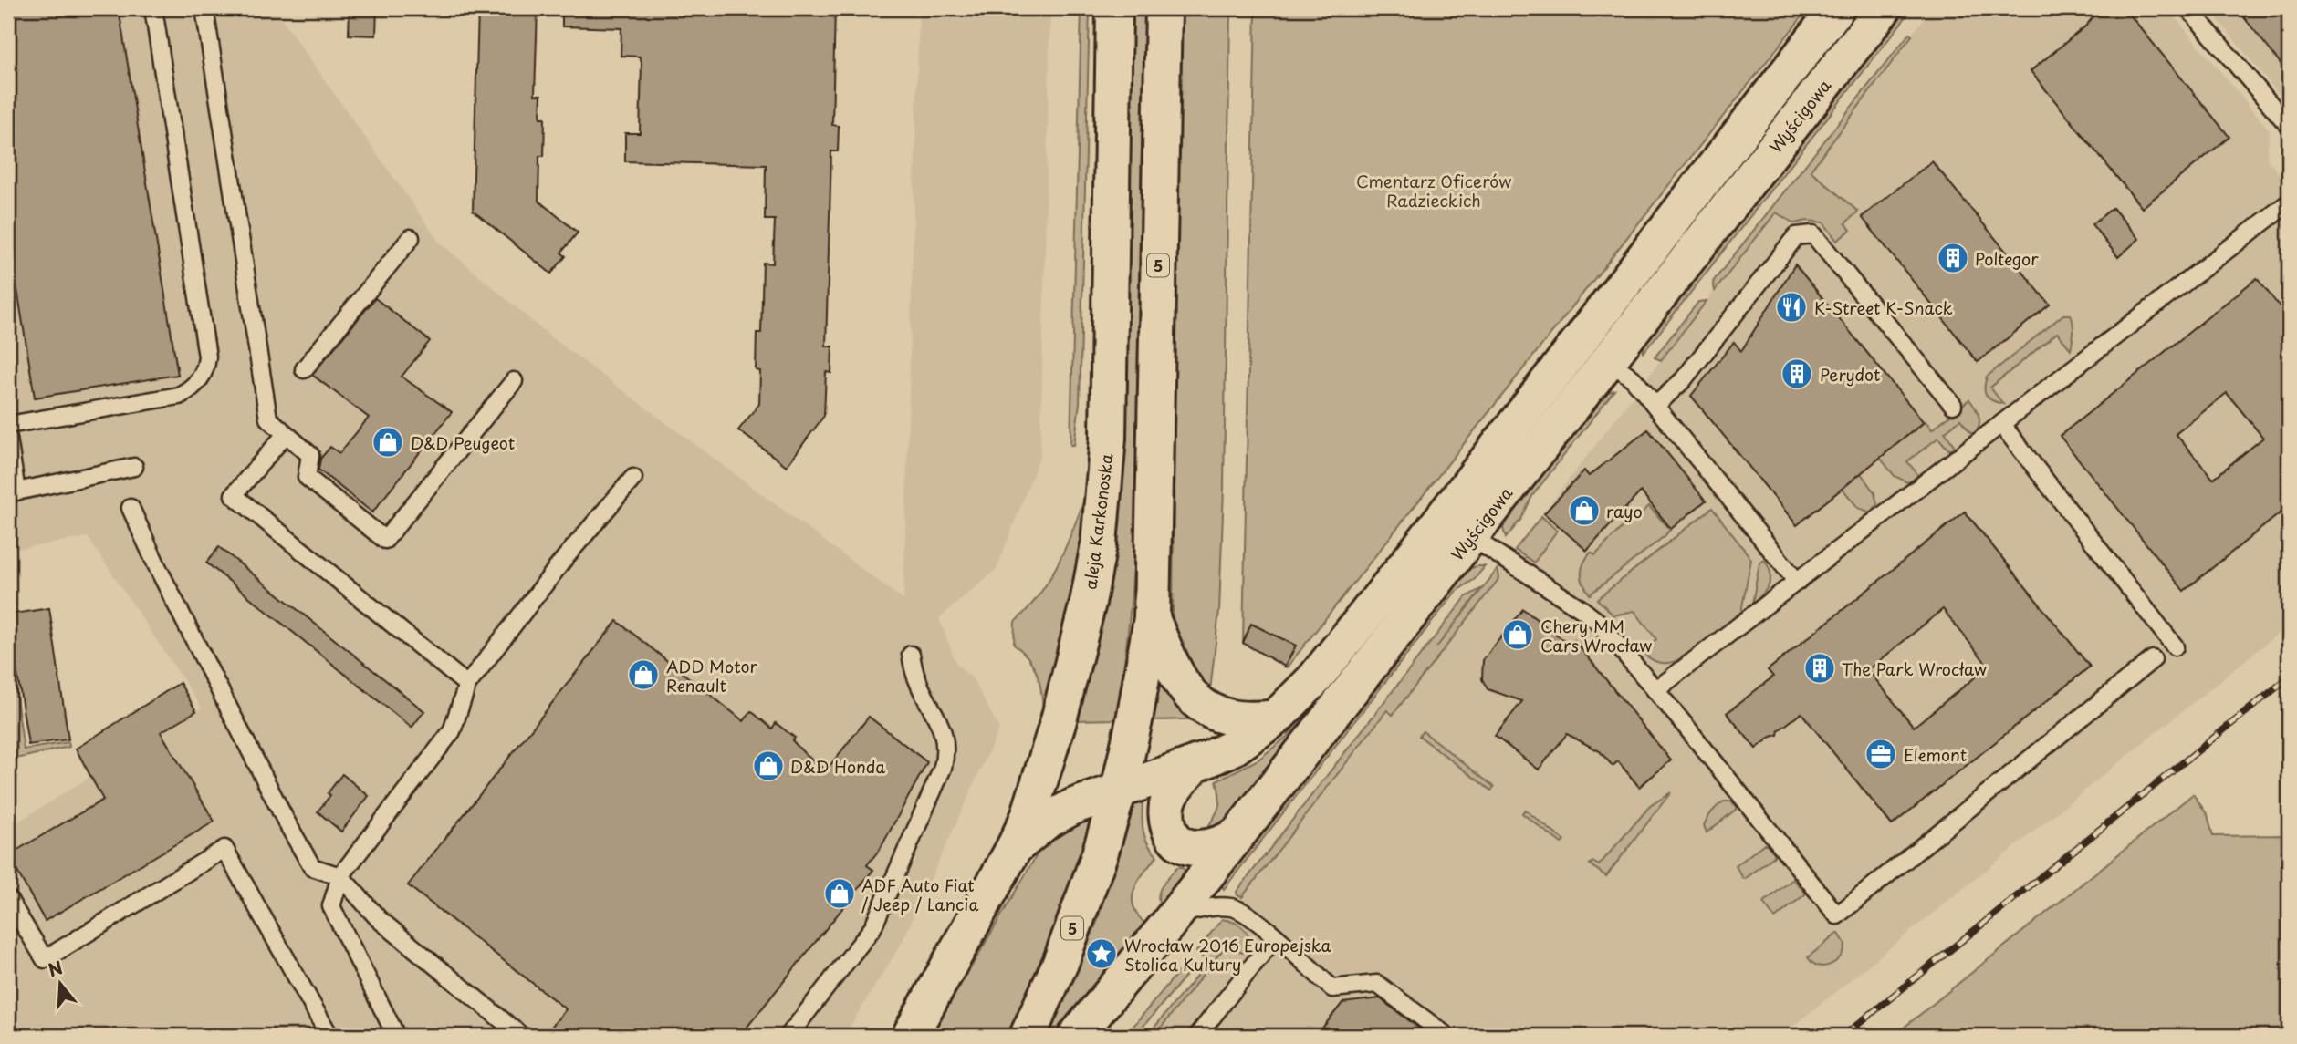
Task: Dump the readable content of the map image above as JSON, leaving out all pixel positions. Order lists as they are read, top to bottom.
{
  "streets": {
    "main road": ["Wyścigowa", "5", "aleja Karkonoska"]
  },
  "parks": ["Cmentarz Oficerów Radzieckich"],
  "places": {
    "building": ["Poltegor", "Perydot", "The Park Wrocław"],
    "restaurant": ["K-Street K-Snack"],
    "shop": [
      "D&D Peugeot",
      "rayo",
      "Chery MM Cars Wrocław",
      "ADD Motor Renault",
      "D&D Honda",
      "ADF Auto Fiat / Jeep / Lancia"
    ],
    "office": ["Elemont"],
    "place": ["Wrocław 2016 Europejska Stolica Kultury"]
  },
  "north": "top"
}
